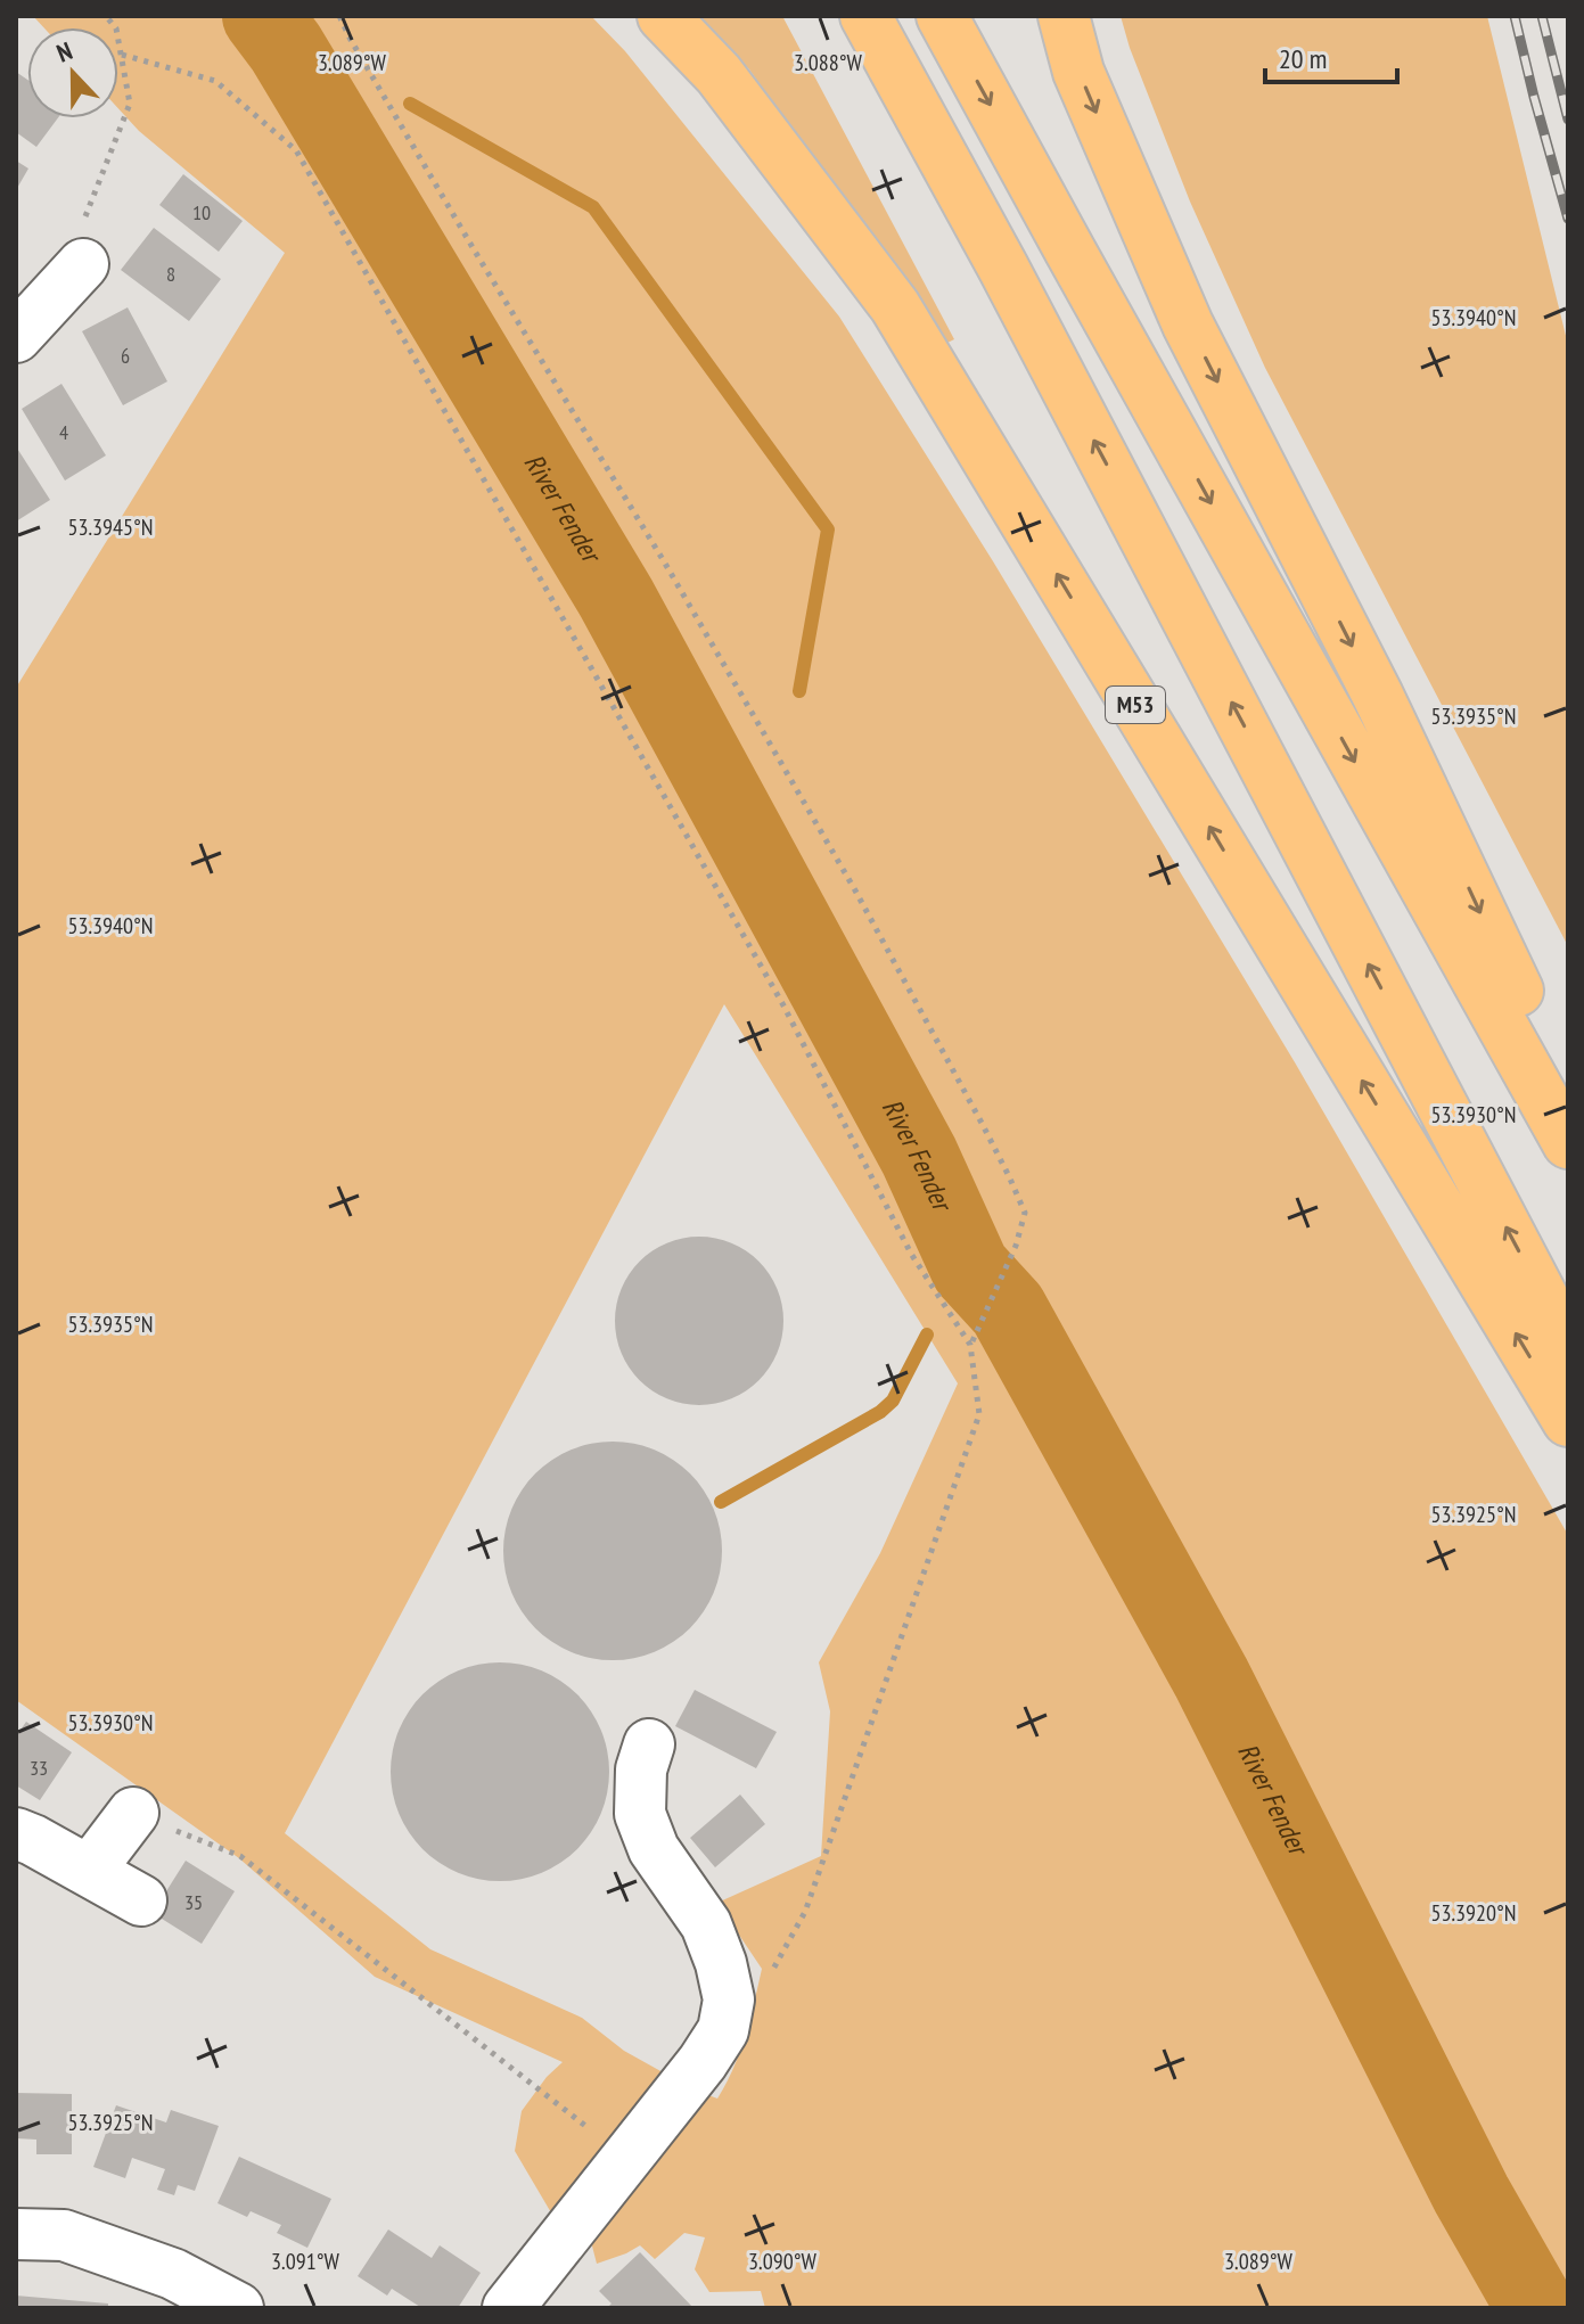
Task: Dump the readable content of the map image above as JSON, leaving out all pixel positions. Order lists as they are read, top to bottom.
{
  "streets": {
    "highway": ["M53"]
  },
  "water": ["River Fender"],
  "house_numbers": [
    "10",
    "8",
    "6",
    "4",
    "33",
    "35"
  ],
  "scale_bar": "20 m",
  "north": "top",
  "coordinates": [
    "3.089°W",
    "3.088°W",
    "53.3940°N",
    "53.3945°N",
    "53.3935°N",
    "53.3930°N",
    "53.3925°N",
    "53.3920°N",
    "3.091°W",
    "3.090°W"
  ]
}
